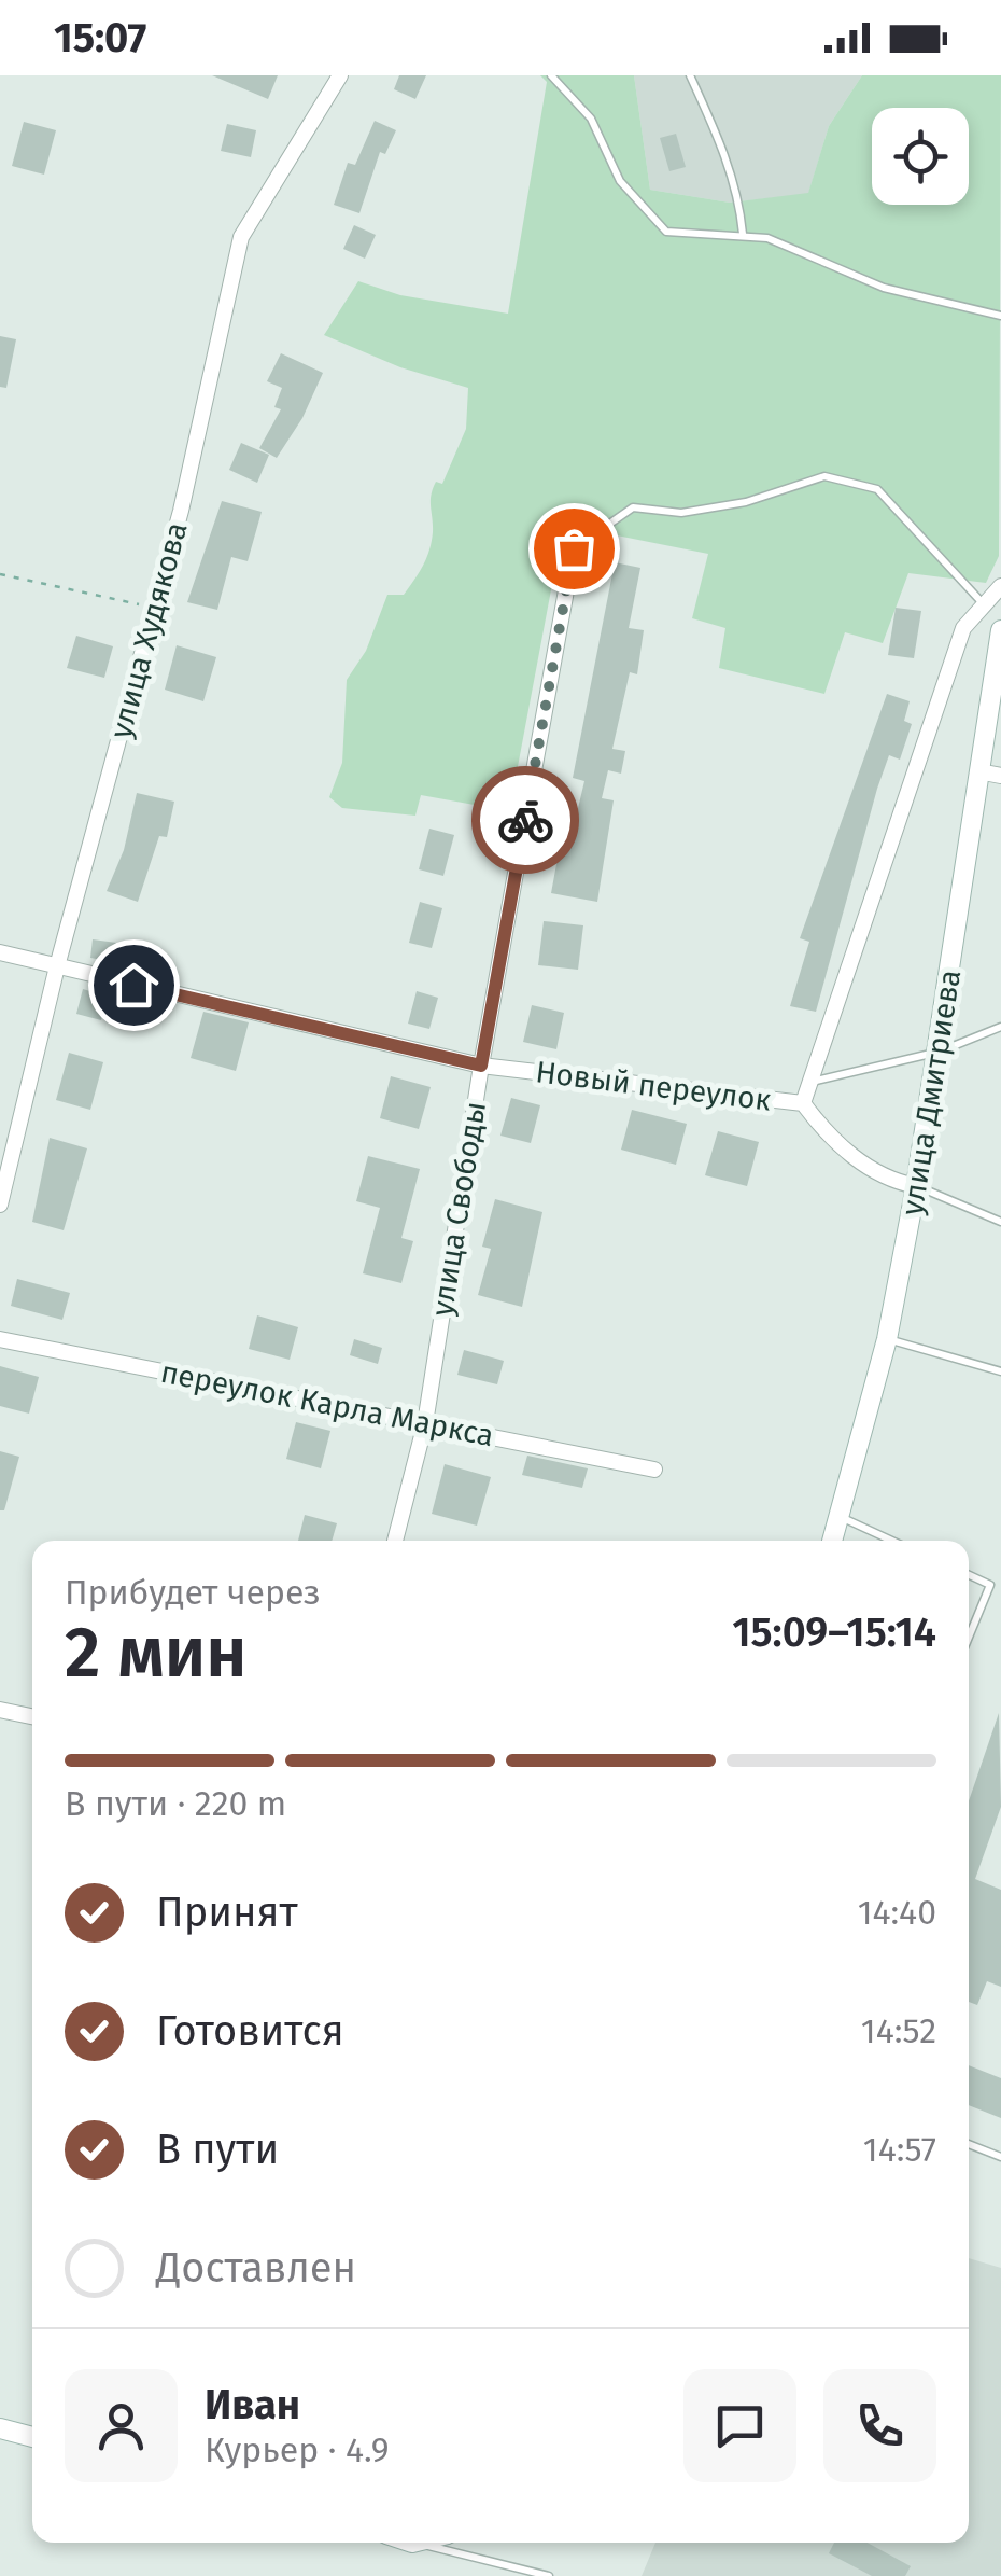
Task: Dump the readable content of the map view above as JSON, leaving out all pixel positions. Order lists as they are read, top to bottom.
{
  "streets": {
    "street": [
      "улица Худякова",
      "Новый переулок",
      "улица Дмитриева",
      "улица Свободы",
      "переулок Карла Маркса"
    ]
  },
  "crossings": [
    ["улица Худякова", "Новый переулок"],
    ["Новый переулок", "улица Дмитриева"],
    ["Новый переулок", "улица Свободы"],
    ["улица Свободы", "переулок Карла Маркса"]
  ],
  "page": {
    "status": "15:07",
    "heading": ["2 мин", "Прибудет через", "15:09–15:14"],
    "panel": ["Иван", "Курьер · 4.9"],
    "bar": "В пути · 220 m",
    "list": [
      ["Принят", "14:40"],
      ["Готовится", "14:52"],
      ["В пути", "14:57"],
      "Доставлен"
    ]
  }
}
